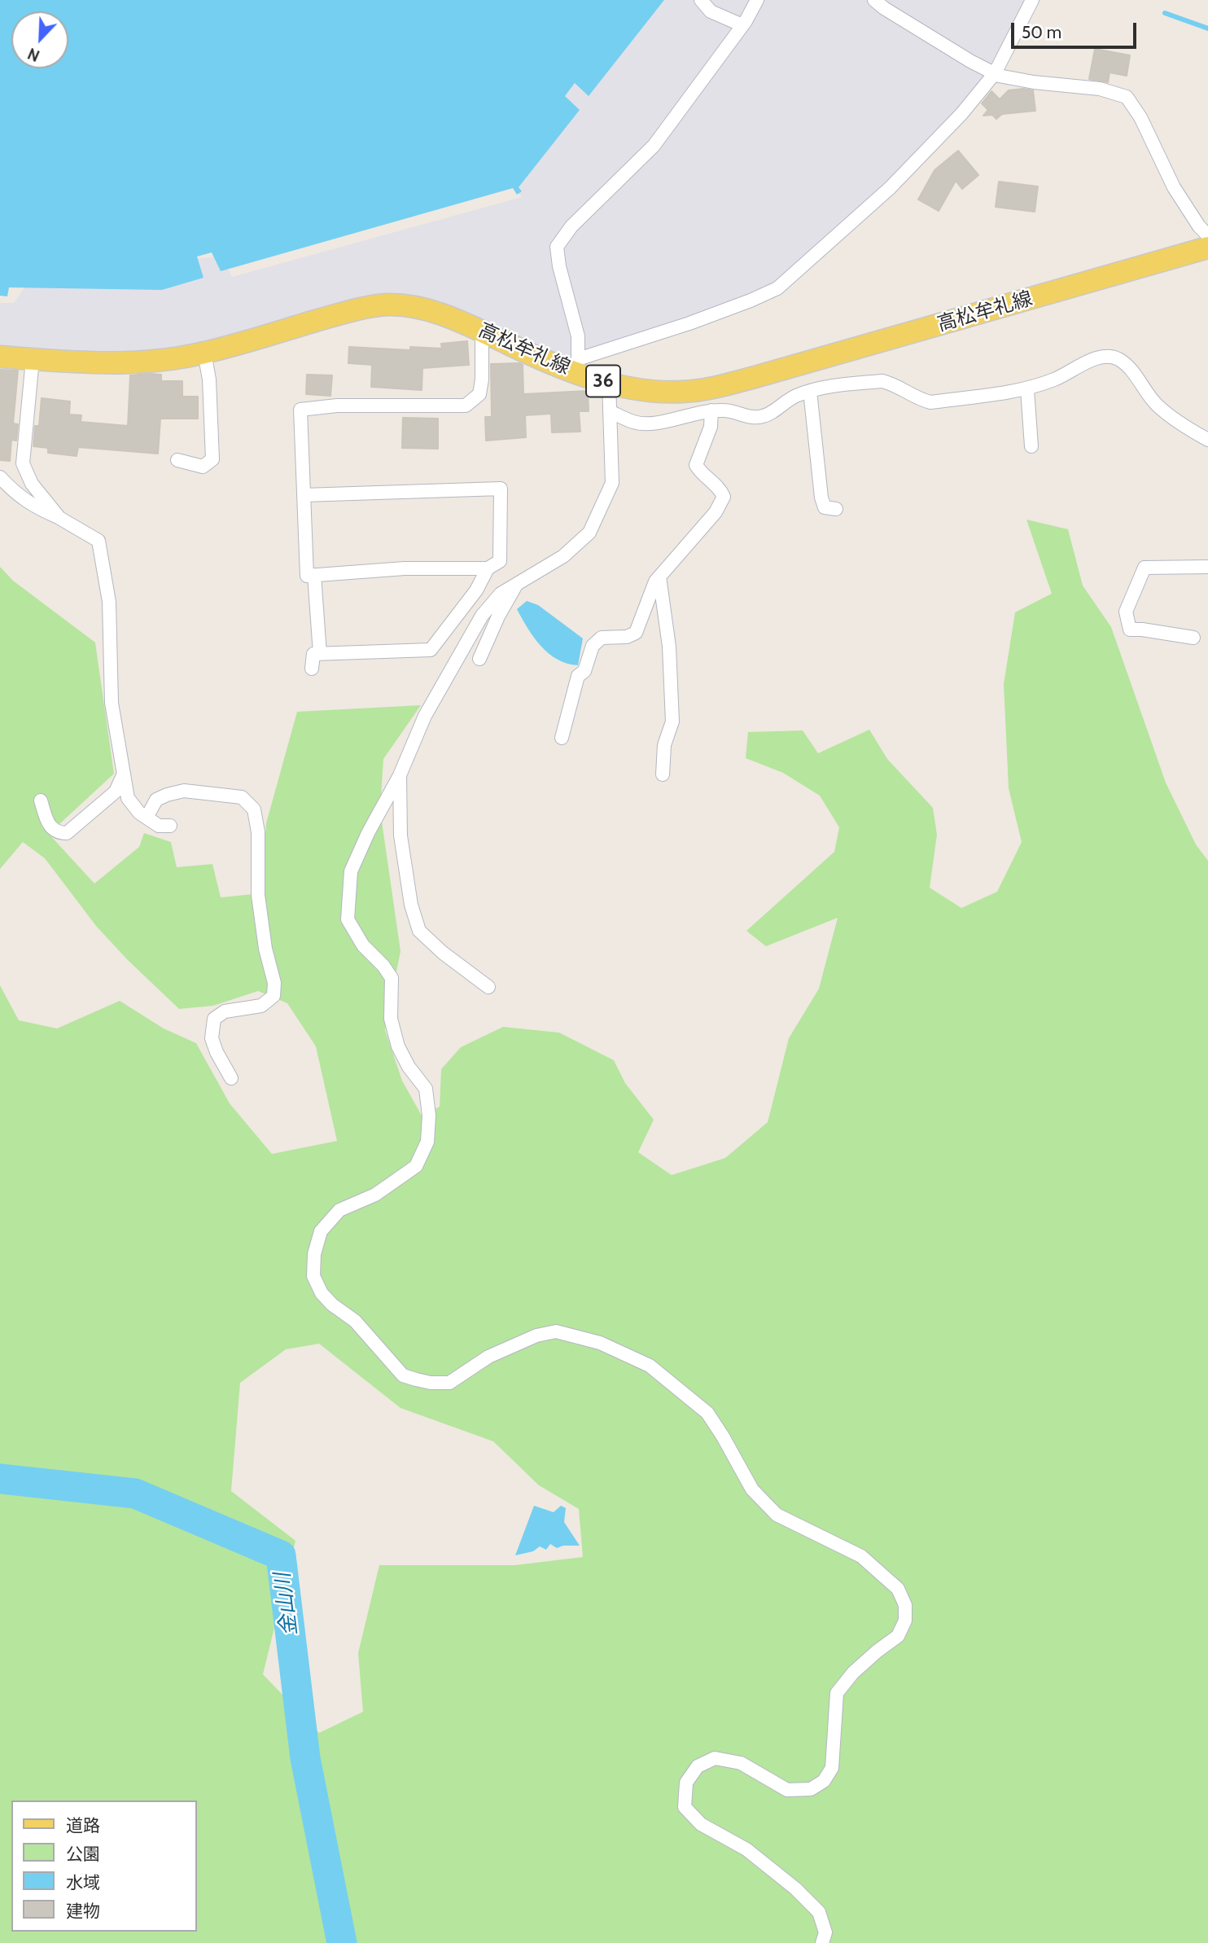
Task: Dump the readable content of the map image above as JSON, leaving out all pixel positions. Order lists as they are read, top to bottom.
{
  "streets": {
    "main road": ["高松牟礼線", "36"]
  },
  "water": ["金山川"],
  "legend": [
    "道路",
    "公園",
    "水域",
    "建物"
  ],
  "scale_bar": "50 m",
  "north": "bottom left"
}
